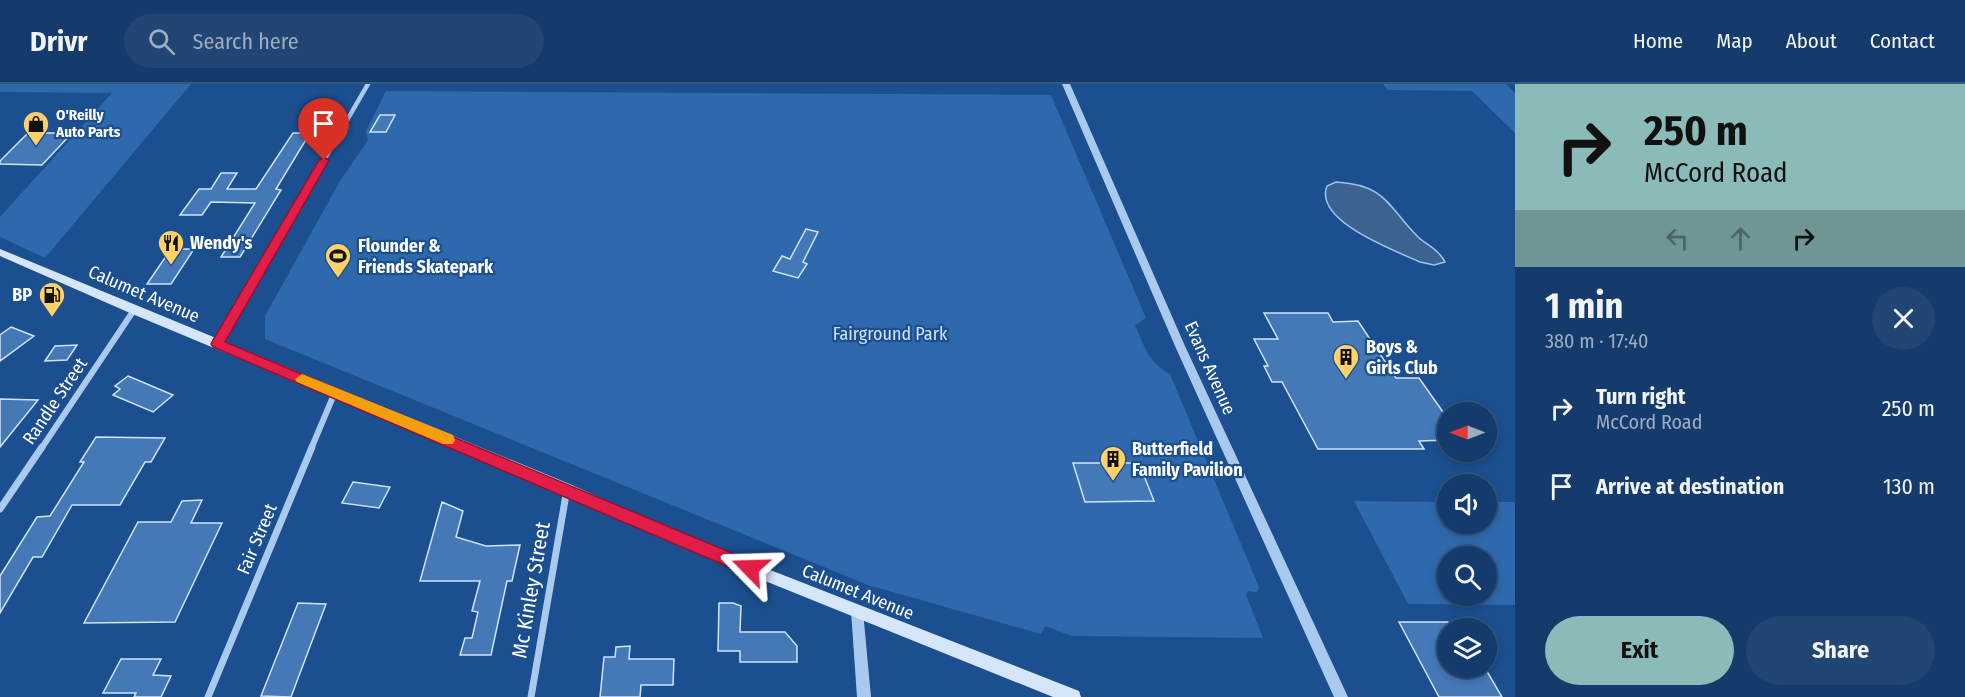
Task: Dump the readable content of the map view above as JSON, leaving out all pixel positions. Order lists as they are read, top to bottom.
{
  "streets": {
    "main road": ["Calumet Avenue"],
    "street": [
      "Evans Avenue",
      "Randle Street",
      "Fair Street",
      "Mc Kinley Street"
    ]
  },
  "crossings": [
    ["Calumet Avenue", "Randle Street"],
    ["Calumet Avenue", "Fair Street"],
    ["Calumet Avenue", "Mc Kinley Street"]
  ],
  "parks": ["Fairground Park"],
  "places": {
    "shop": ["O'Reilly Auto Parts"],
    "restaurant": ["Wendy's"],
    "sports": ["Flounder & Friends Skatepark"],
    "fuel station": ["BP"],
    "building": ["Boys & Girls Club", "Butterfield Family Pavilion"]
  },
  "north": "left",
  "page": {
    "header": "Drivr",
    "search": "Search here",
    "nav": [
      "Home",
      "Map",
      "About",
      "Contact"
    ],
    "turn": ["250 m", "McCord Road"],
    "heading": ["1 min", "380 m · 17:40"],
    "list": [
      {
        "name": "Turn right",
        "note": "McCord Road",
        "value": "250 m"
      },
      {
        "name": "Arrive at destination",
        "value": "130 m"
      }
    ],
    "buttons": ["Exit", "Share"]
  }
}
